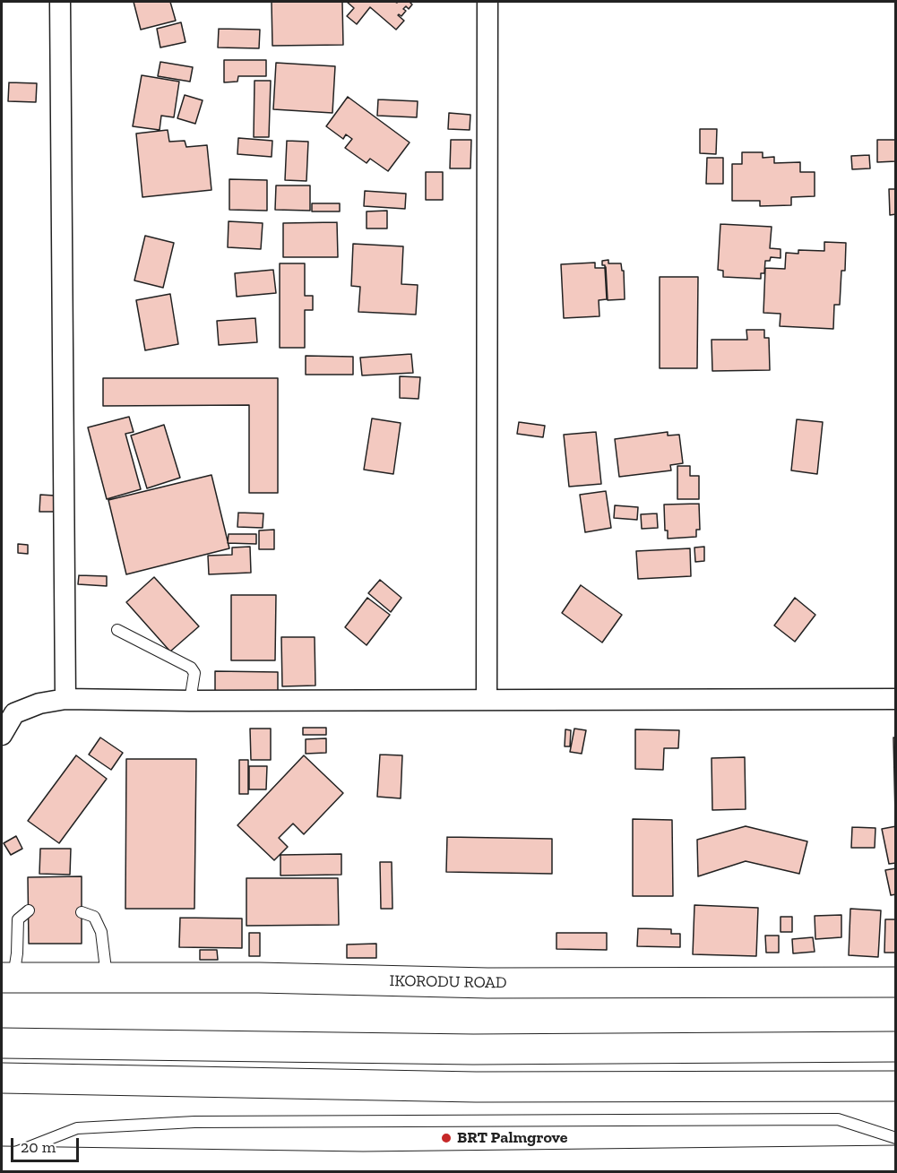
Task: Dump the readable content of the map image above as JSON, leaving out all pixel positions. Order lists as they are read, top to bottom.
{
  "streets": {
    "main road": ["IKORODU ROAD"]
  },
  "places": ["BRT Palmgrove"],
  "scale_bar": "20 m"
}
